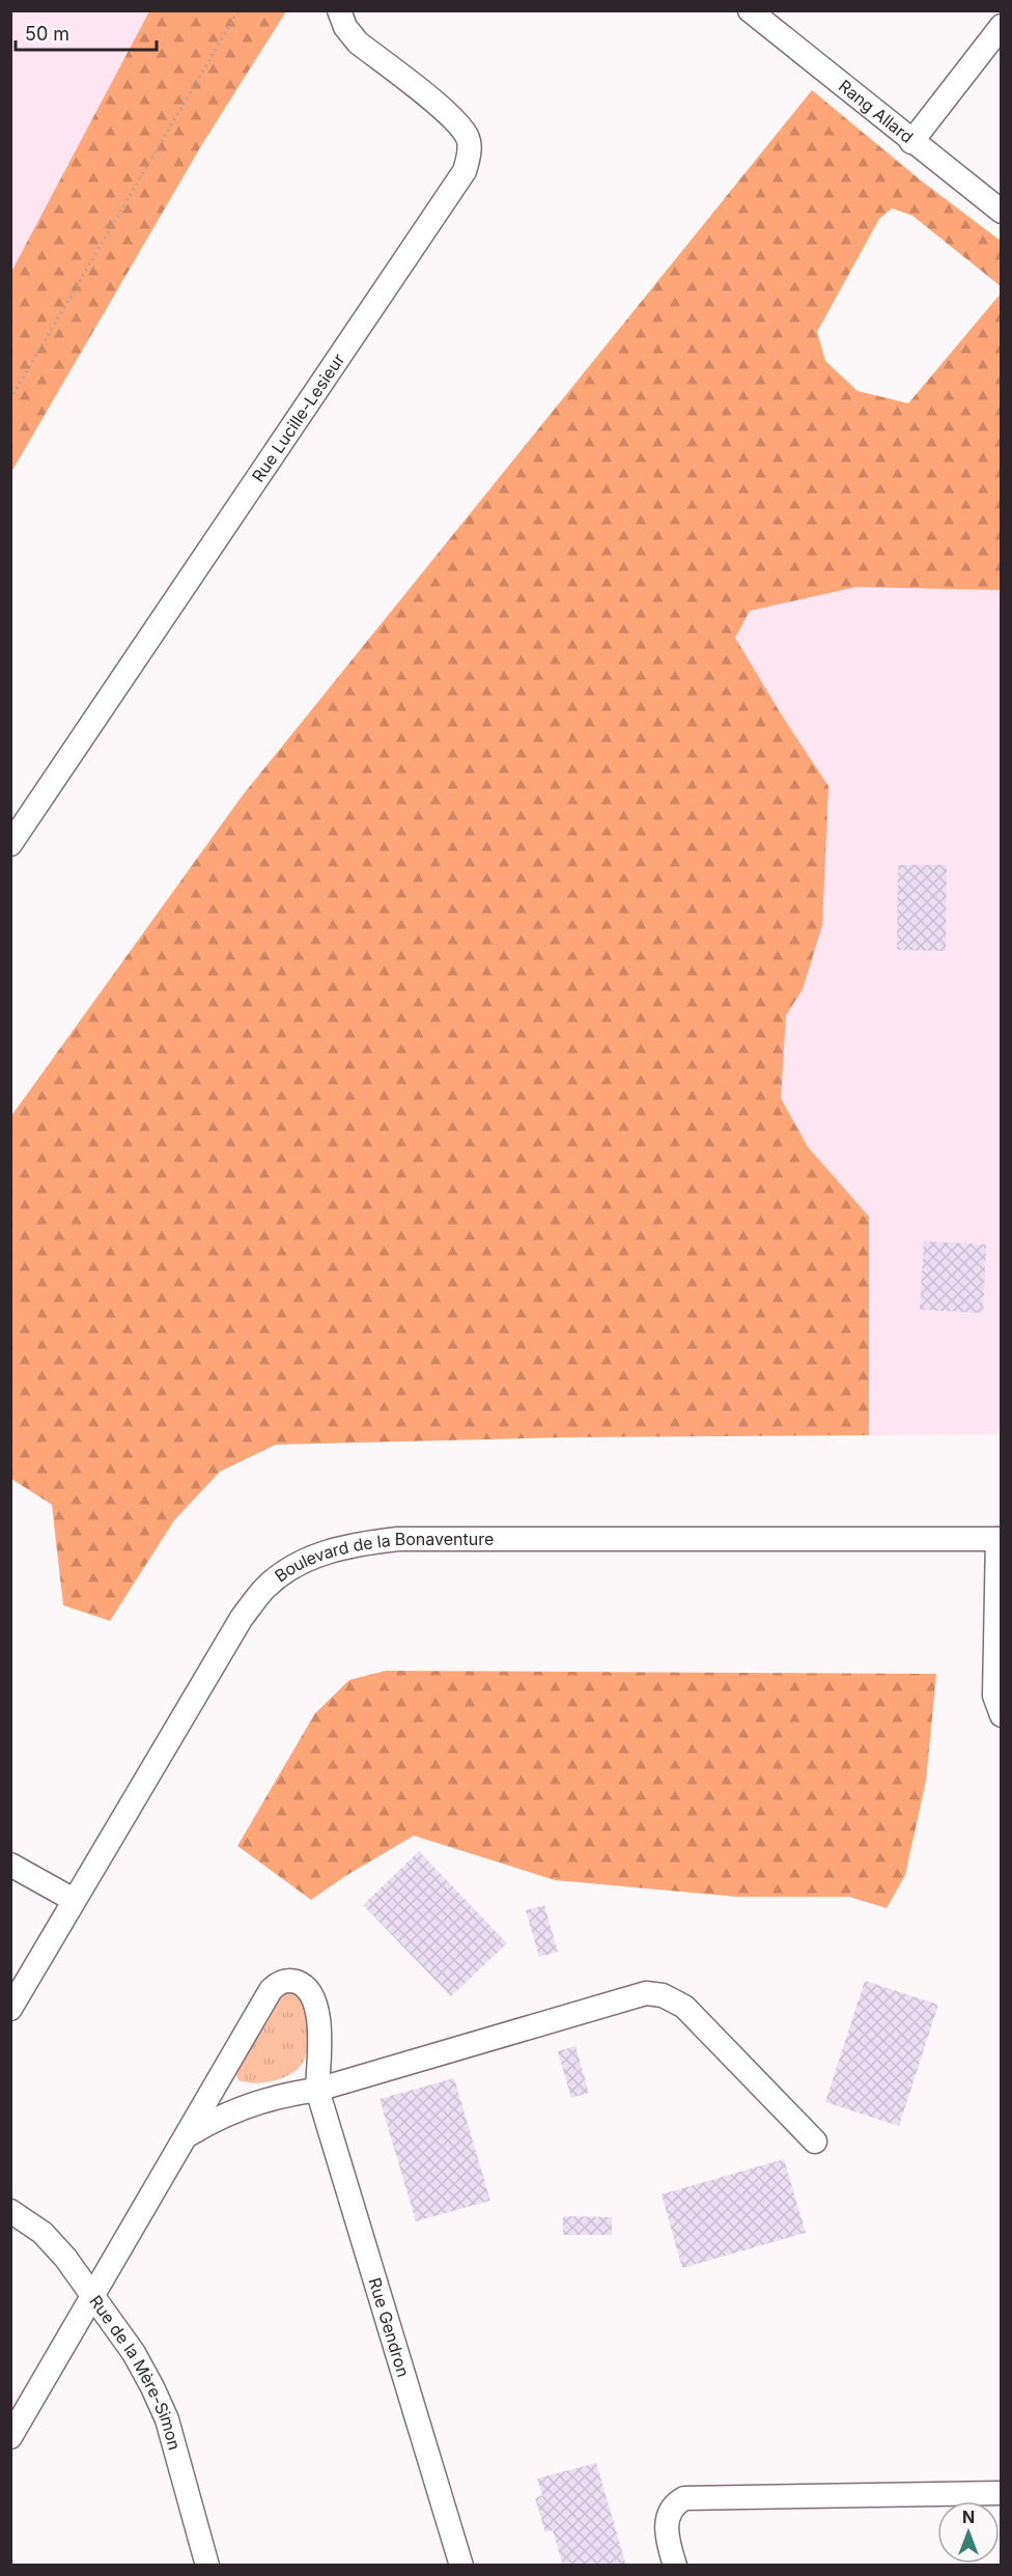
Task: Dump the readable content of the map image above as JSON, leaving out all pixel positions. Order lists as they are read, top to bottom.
{
  "streets": {
    "street": [
      "Rang Allard",
      "Rue Lucille-Lesieur",
      "Boulevard de la Bonaventure",
      "Rue Gendron",
      "Rue de la Mère-Simon"
    ]
  },
  "crossings": [
    ["Rue Gendron", "Rue de la Mère-Simon"]
  ],
  "scale_bar": "50 m",
  "north": "top"
}
